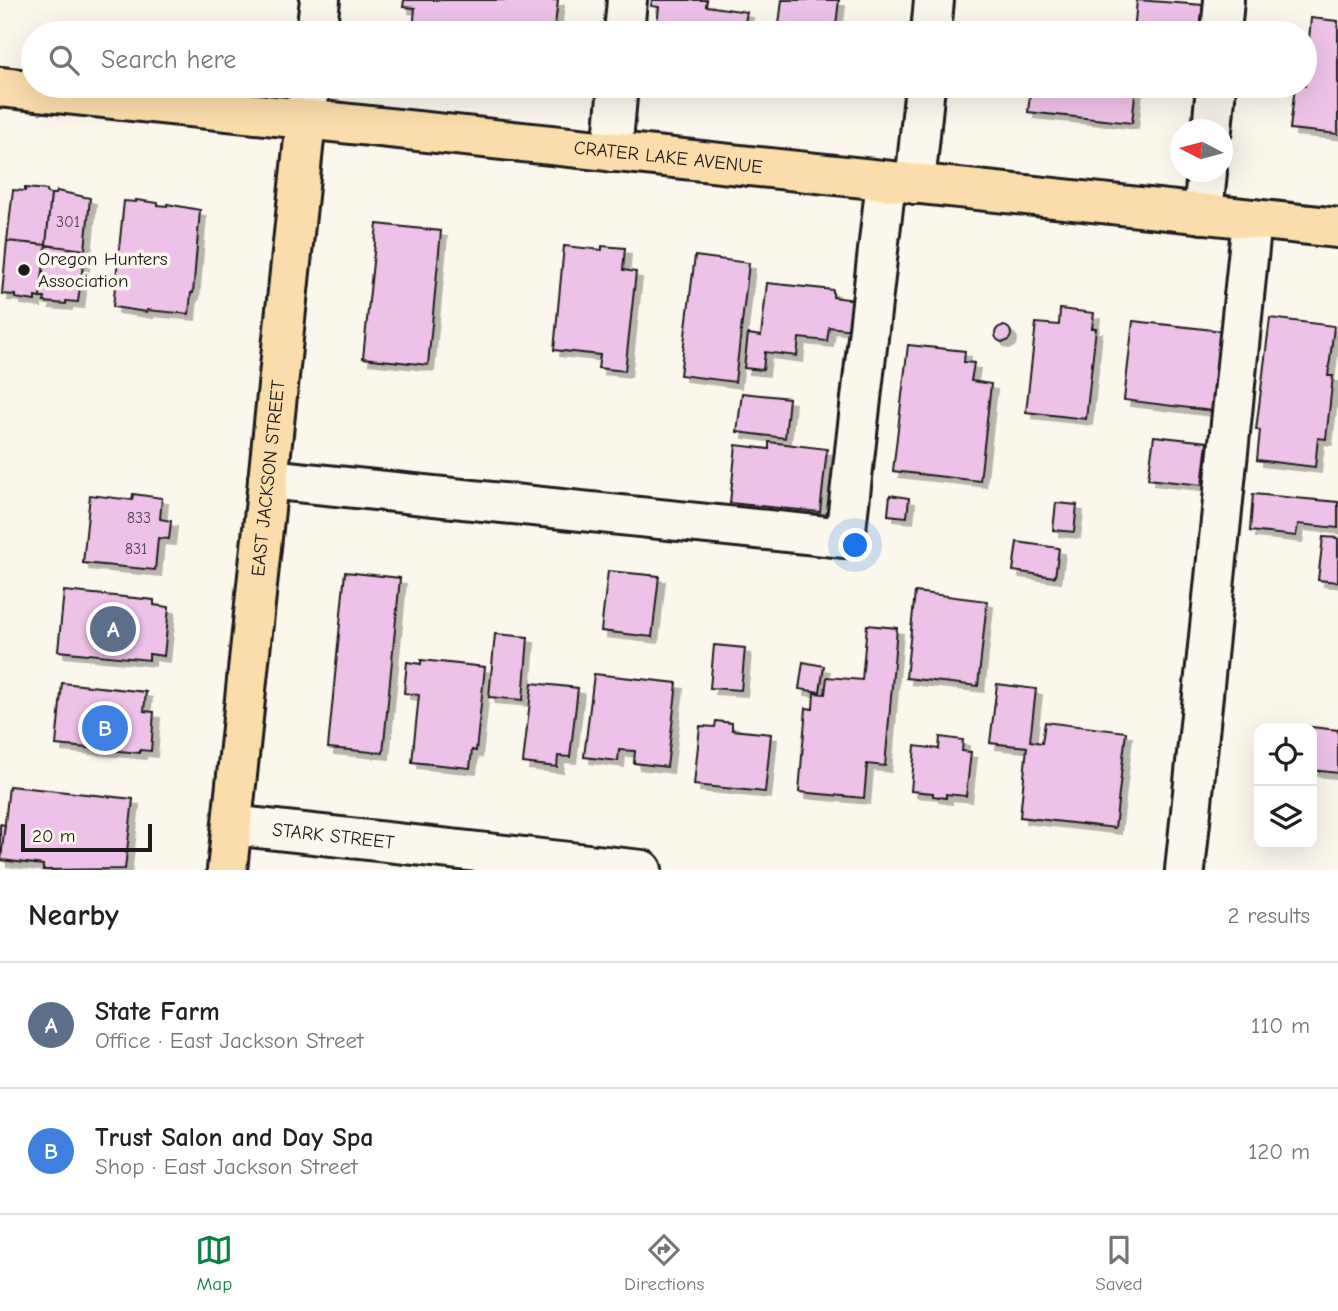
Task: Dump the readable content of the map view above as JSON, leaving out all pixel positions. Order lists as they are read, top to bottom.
{
  "streets": {
    "main road": ["CRATER LAKE AVENUE", "EAST JACKSON STREET"],
    "street": ["STARK STREET"]
  },
  "crossings": [
    ["CRATER LAKE AVENUE", "EAST JACKSON STREET"],
    ["EAST JACKSON STREET", "STARK STREET"]
  ],
  "places": ["Oregon Hunters Association"],
  "house_numbers": ["301", "833", "831"],
  "scale_bar": "20 m",
  "north": "left",
  "page": {
    "search": "Search here",
    "pins": ["A", "B"],
    "scale": "20 m",
    "heading": ["Nearby", "2 results"],
    "list": [
      {
        "mark": "A",
        "name": "State Farm",
        "note": "Office · East Jackson Street",
        "value": "110 m"
      },
      {
        "mark": "B",
        "name": "Trust Salon and Day Spa",
        "note": "Shop · East Jackson Street",
        "value": "120 m"
      }
    ],
    "nav": ["Map", "Directions", "Saved"]
  }
}
